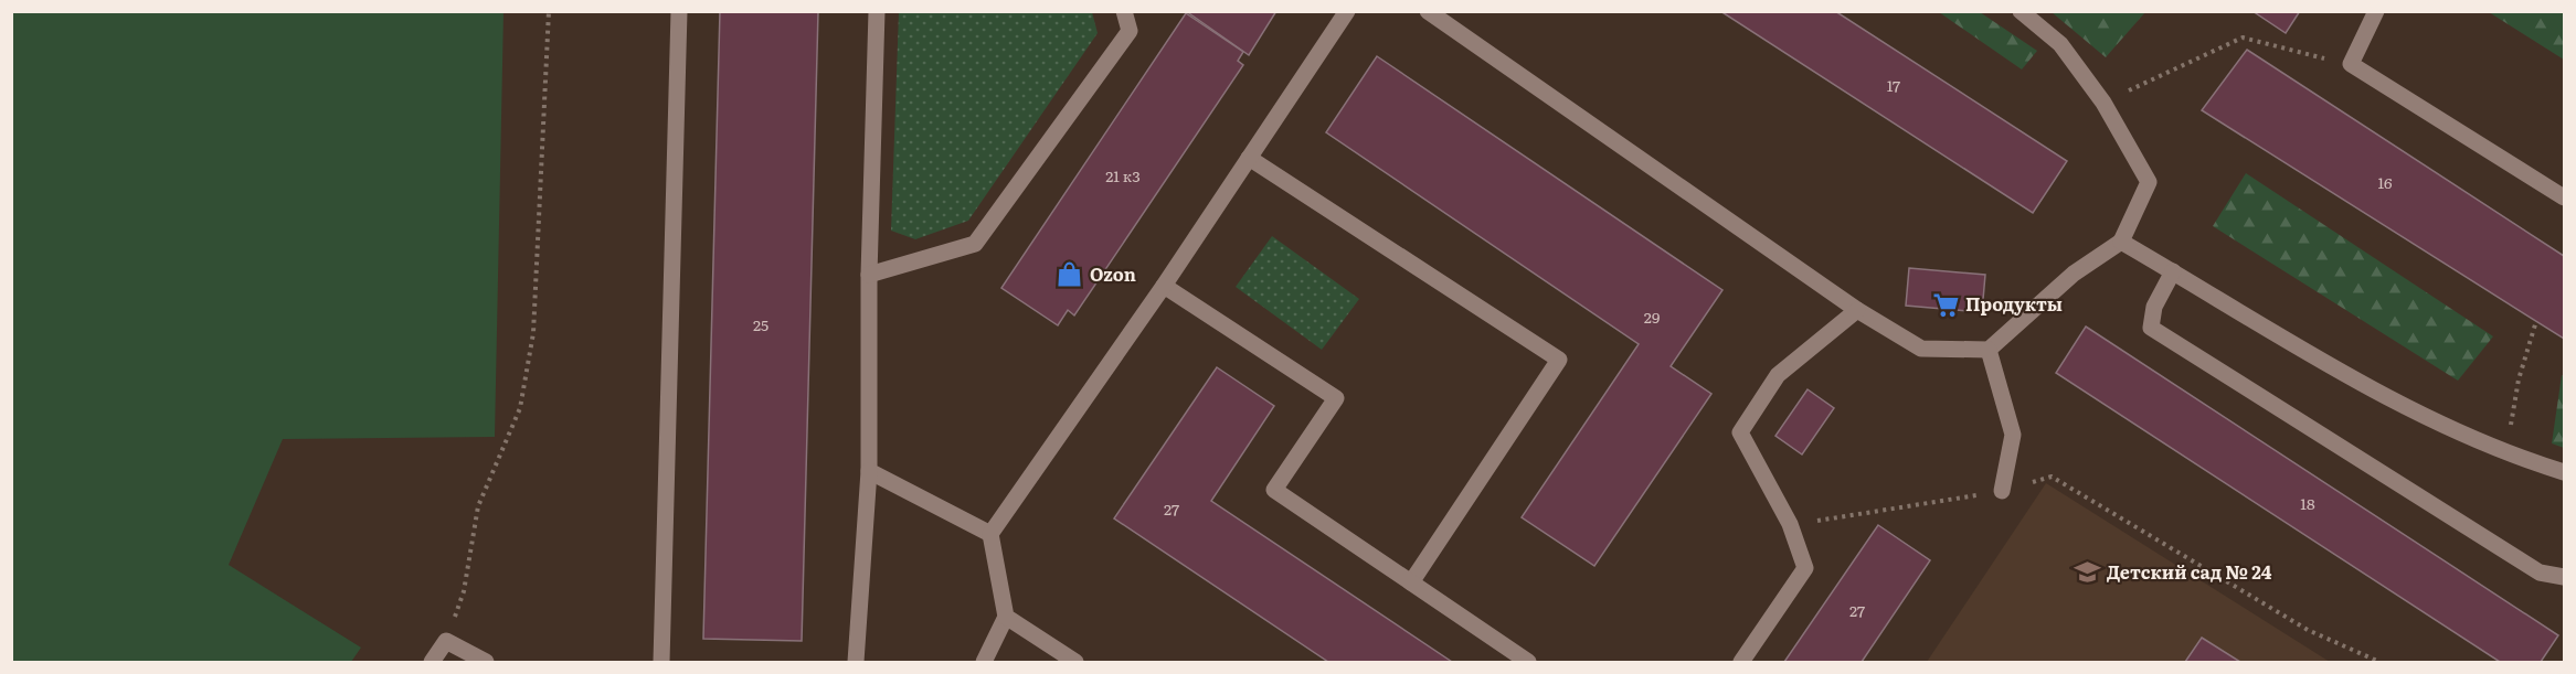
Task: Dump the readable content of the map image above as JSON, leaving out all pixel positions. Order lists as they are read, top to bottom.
{
  "places": {
    "shop": ["Ozon"],
    "supermarket": ["Продукты"],
    "school or university": ["Детский сад № 24"]
  },
  "house_numbers": [
    "17",
    "21 к3",
    "16",
    "29",
    "25",
    "18",
    "27",
    "27"
  ]
}
